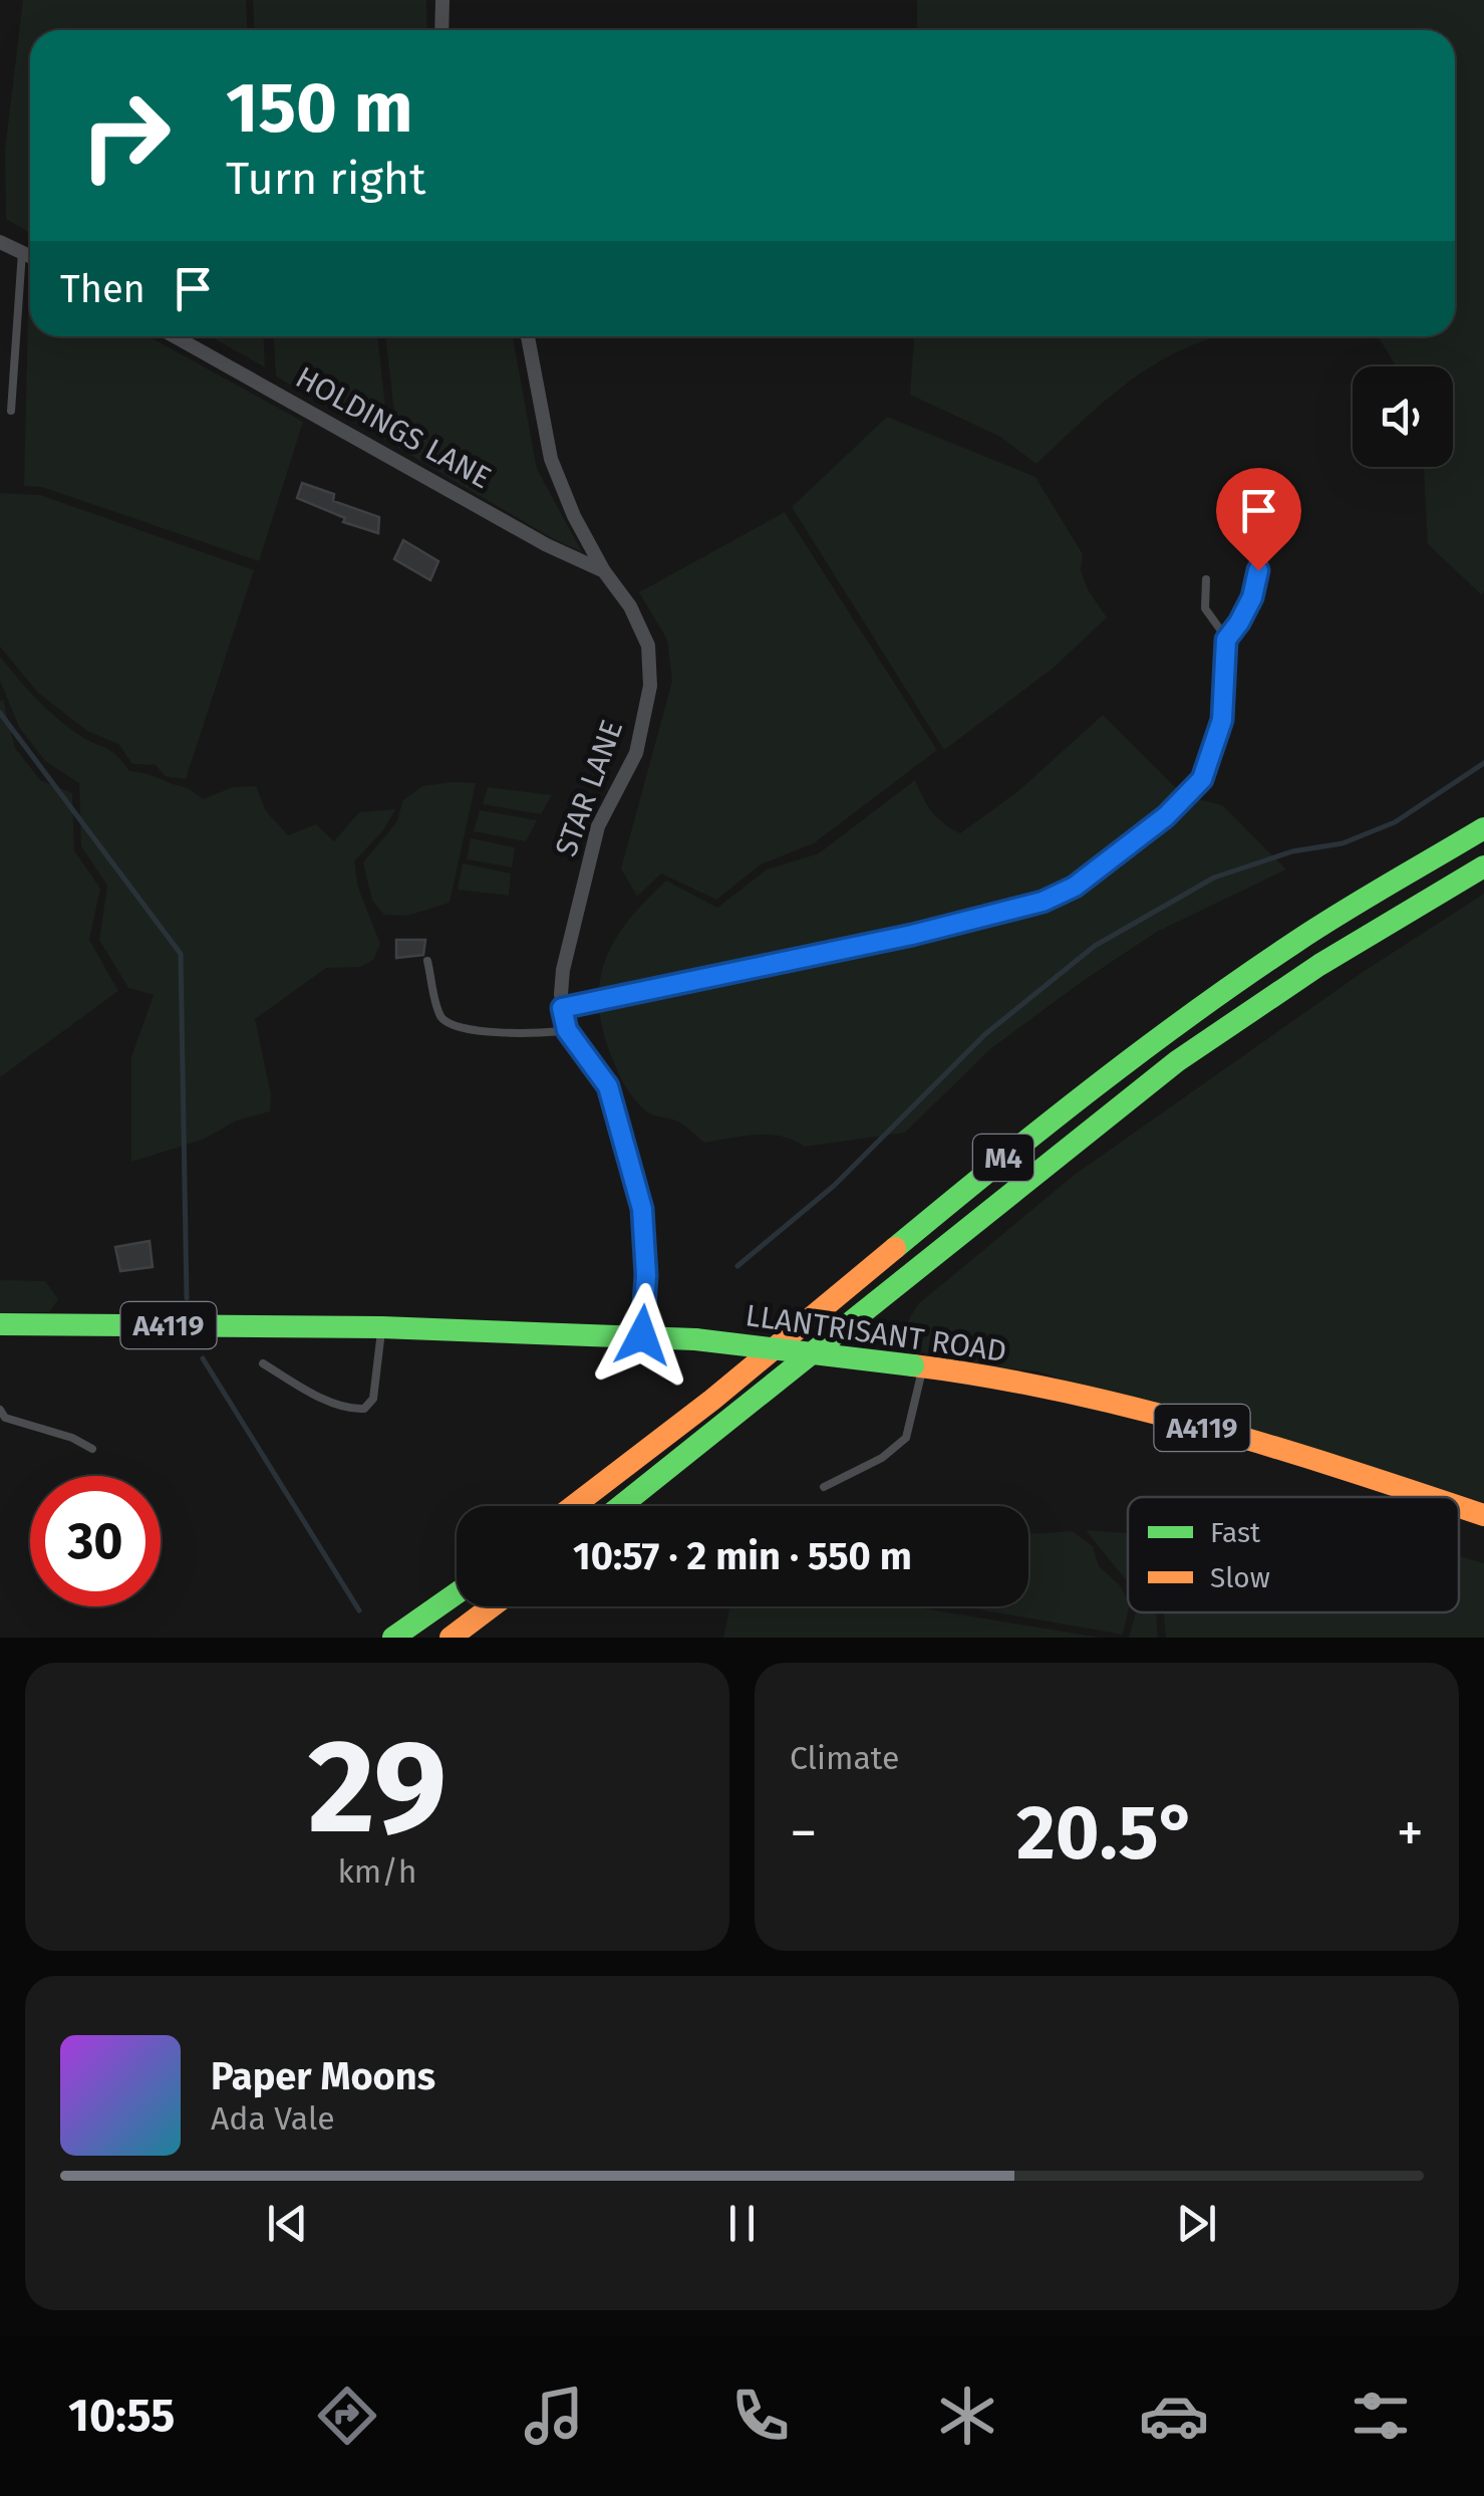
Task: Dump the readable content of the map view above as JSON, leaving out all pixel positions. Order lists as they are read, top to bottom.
{
  "streets": {
    "main road": ["M4", "A4119", "LLANTRISANT ROAD"],
    "street": ["HOLDINGS LANE", "STAR LANE"]
  },
  "crossings": [
    ["HOLDINGS LANE", "STAR LANE"],
    ["STAR LANE", "LLANTRISANT ROAD"]
  ],
  "legend": ["Fast", "Slow"],
  "page": {
    "turn": ["150 m", "Turn right"],
    "then": "Then",
    "limit": "30",
    "trip": "10:57 · 2 min · 550 m",
    "tile": [
      ["29", "km/h"],
      "Climate"
    ],
    "heat": ["−", "20.5°", "+"],
    "song": ["Paper Moons", "Ada Vale"],
    "tabs": "10:55"
  }
}
